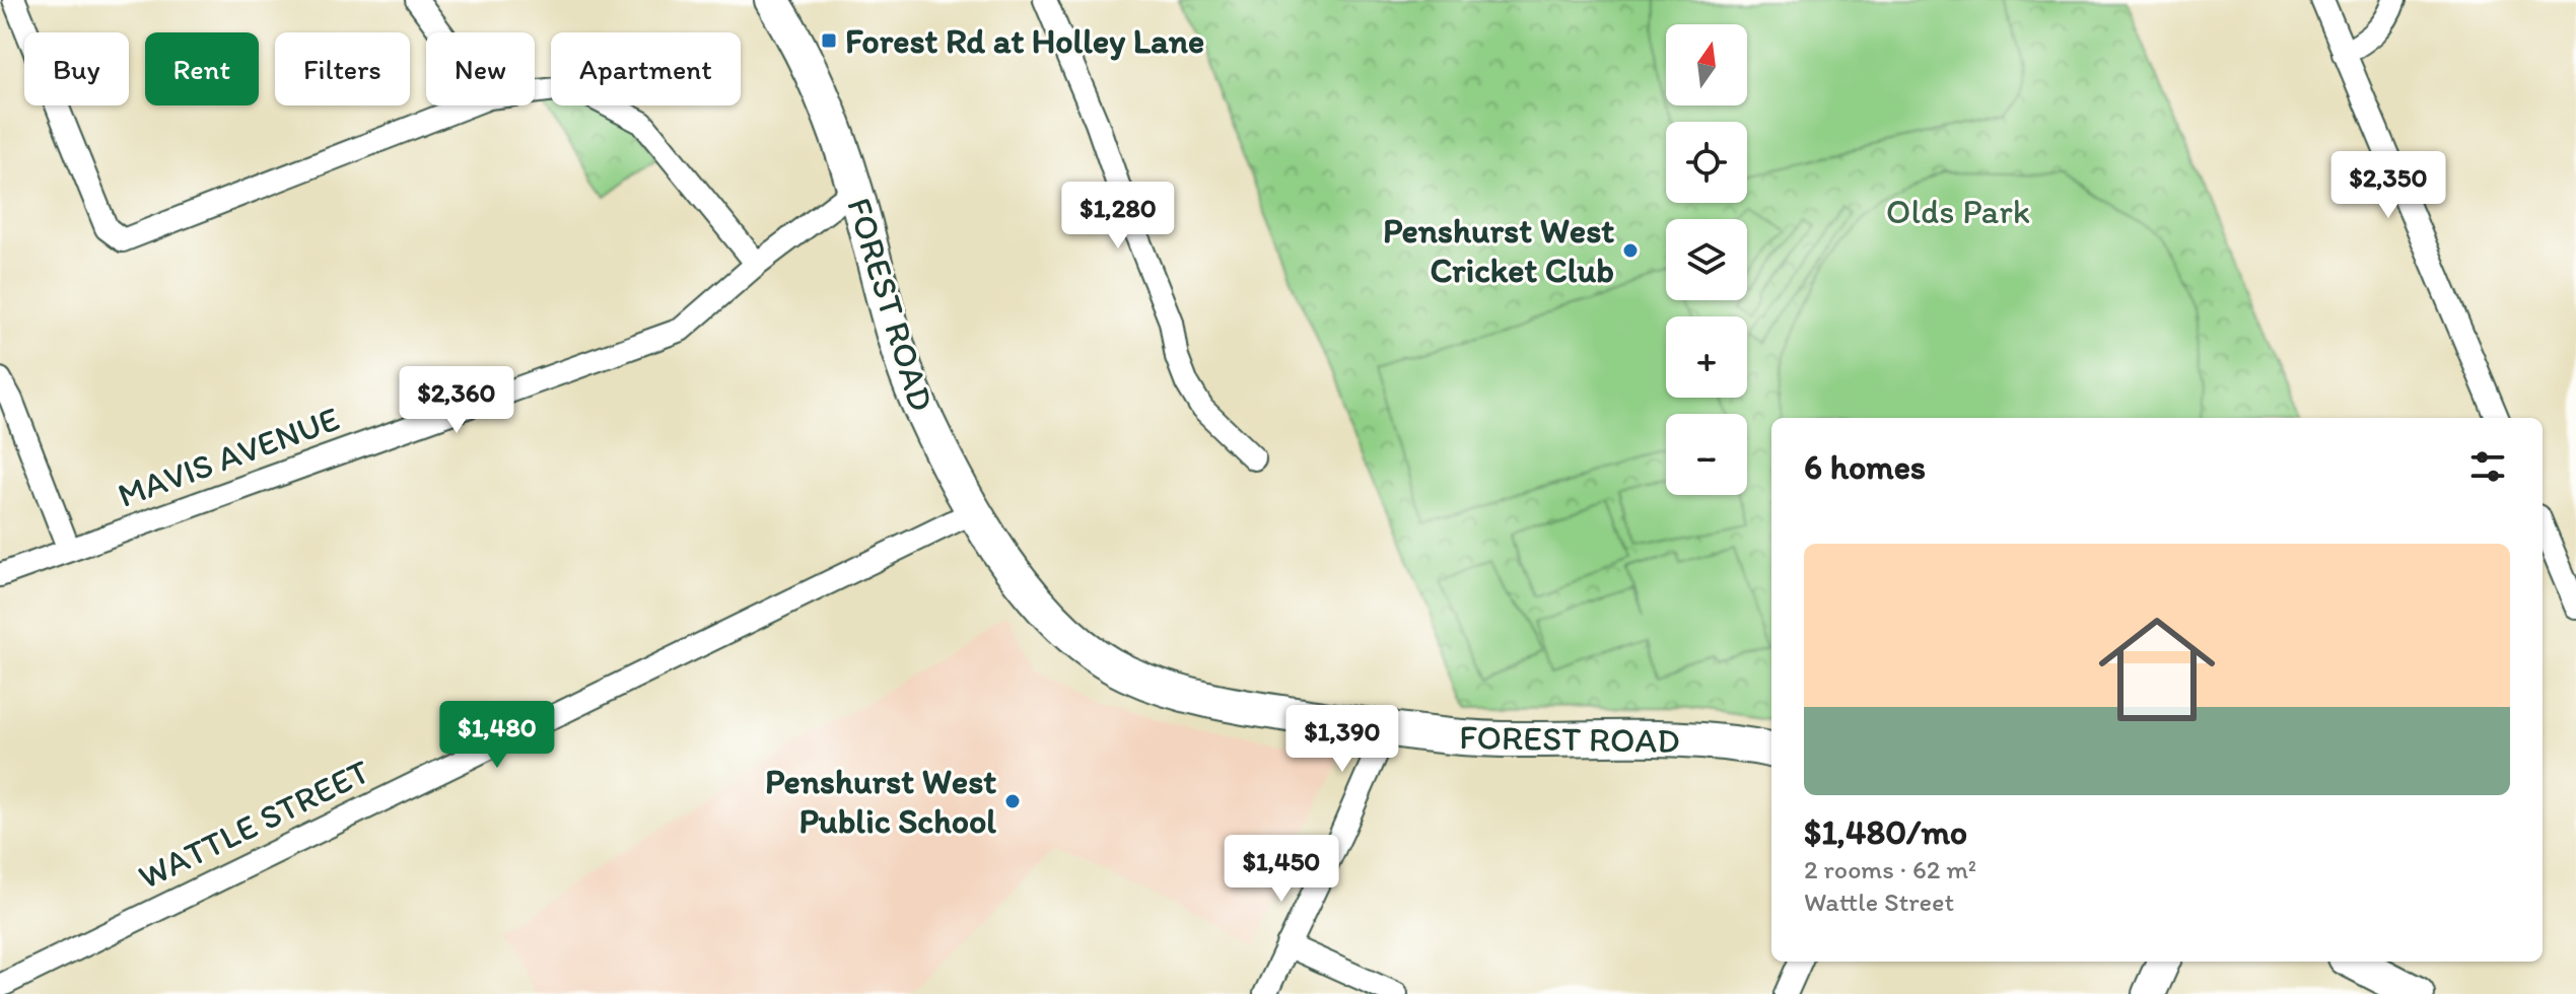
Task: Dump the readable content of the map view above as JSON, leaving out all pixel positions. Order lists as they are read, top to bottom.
{
  "streets": {
    "main road": ["FOREST ROAD"],
    "street": ["MAVIS AVENUE", "WATTLE STREET"]
  },
  "crossings": [
    ["FOREST ROAD", "MAVIS AVENUE"],
    ["FOREST ROAD", "WATTLE STREET"]
  ],
  "parks": ["Olds Park"],
  "places": {
    "transit": ["Forest Rd at Holley Lane"],
    "other": ["Penshurst West Cricket Club", "Penshurst West Public School"]
  },
  "north": "top",
  "page": {
    "map_buttons": ["+", "−"],
    "chip": [
      "Buy",
      "Rent",
      "Filters",
      "New",
      "Apartment"
    ],
    "price": [
      "$2,350",
      "$1,280",
      "$2,360",
      "$1,480",
      "$1,390",
      "$1,450"
    ],
    "heading": "6 homes",
    "list": [
      {
        "name": "$1,480/mo",
        "note": "2 rooms · 62 m² · Wattle Street"
      }
    ]
  }
}
